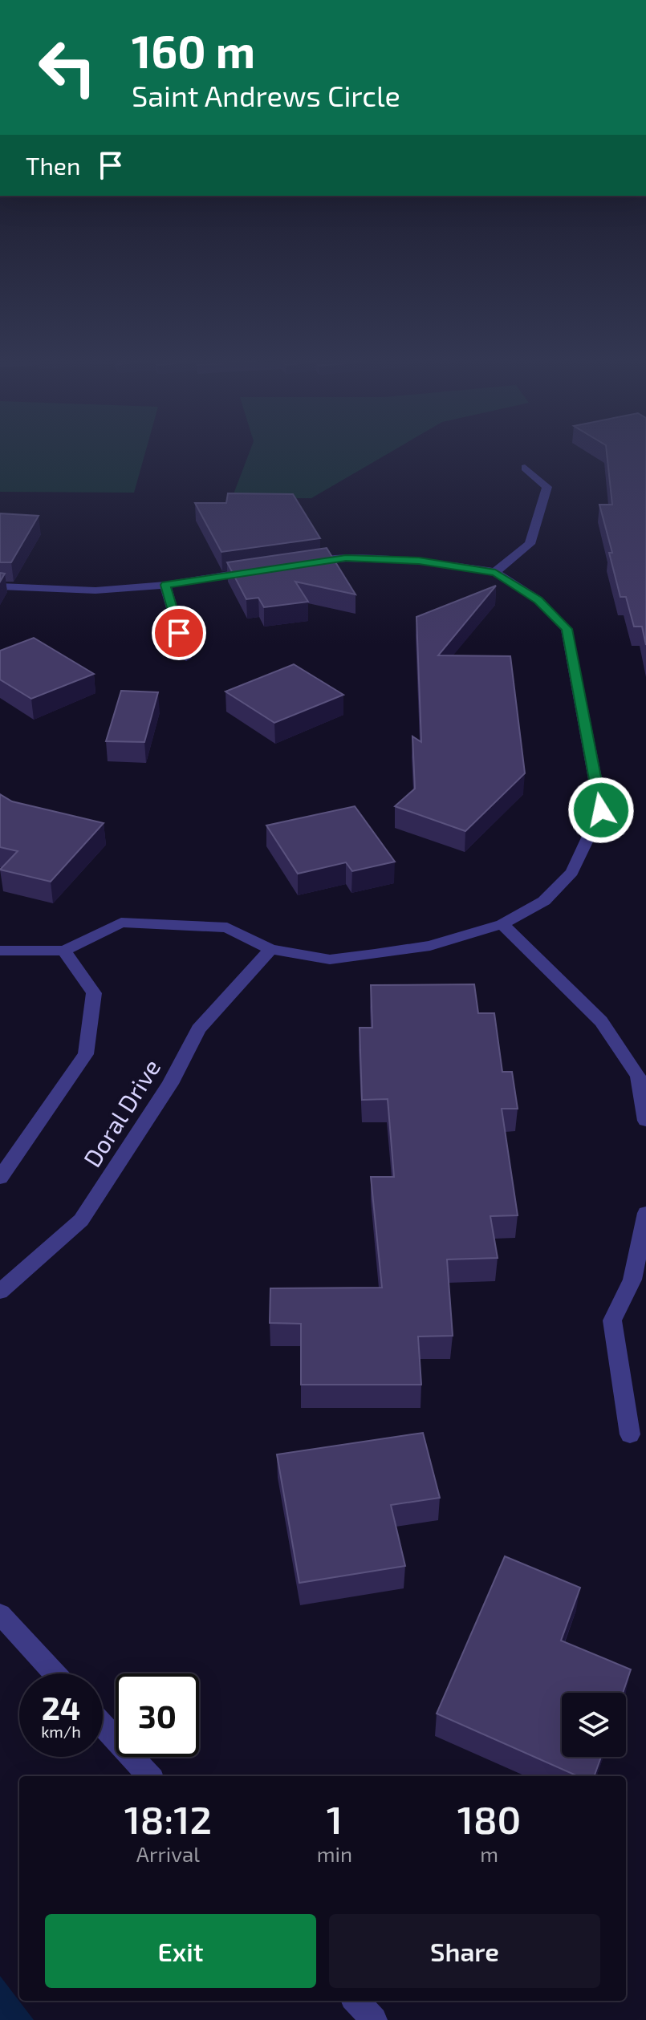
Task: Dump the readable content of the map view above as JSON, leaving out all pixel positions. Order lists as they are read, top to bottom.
{
  "streets": {
    "street": ["Doral Drive"]
  },
  "page": {
    "turn": ["160 m", "Saint Andrews Circle"],
    "then": "Then",
    "speed": "24 km/h",
    "limit": "30",
    "eta": [
      "18:12",
      "Arrival",
      "1",
      "min",
      "180",
      "m"
    ],
    "buttons": ["Exit", "Share"]
  }
}
